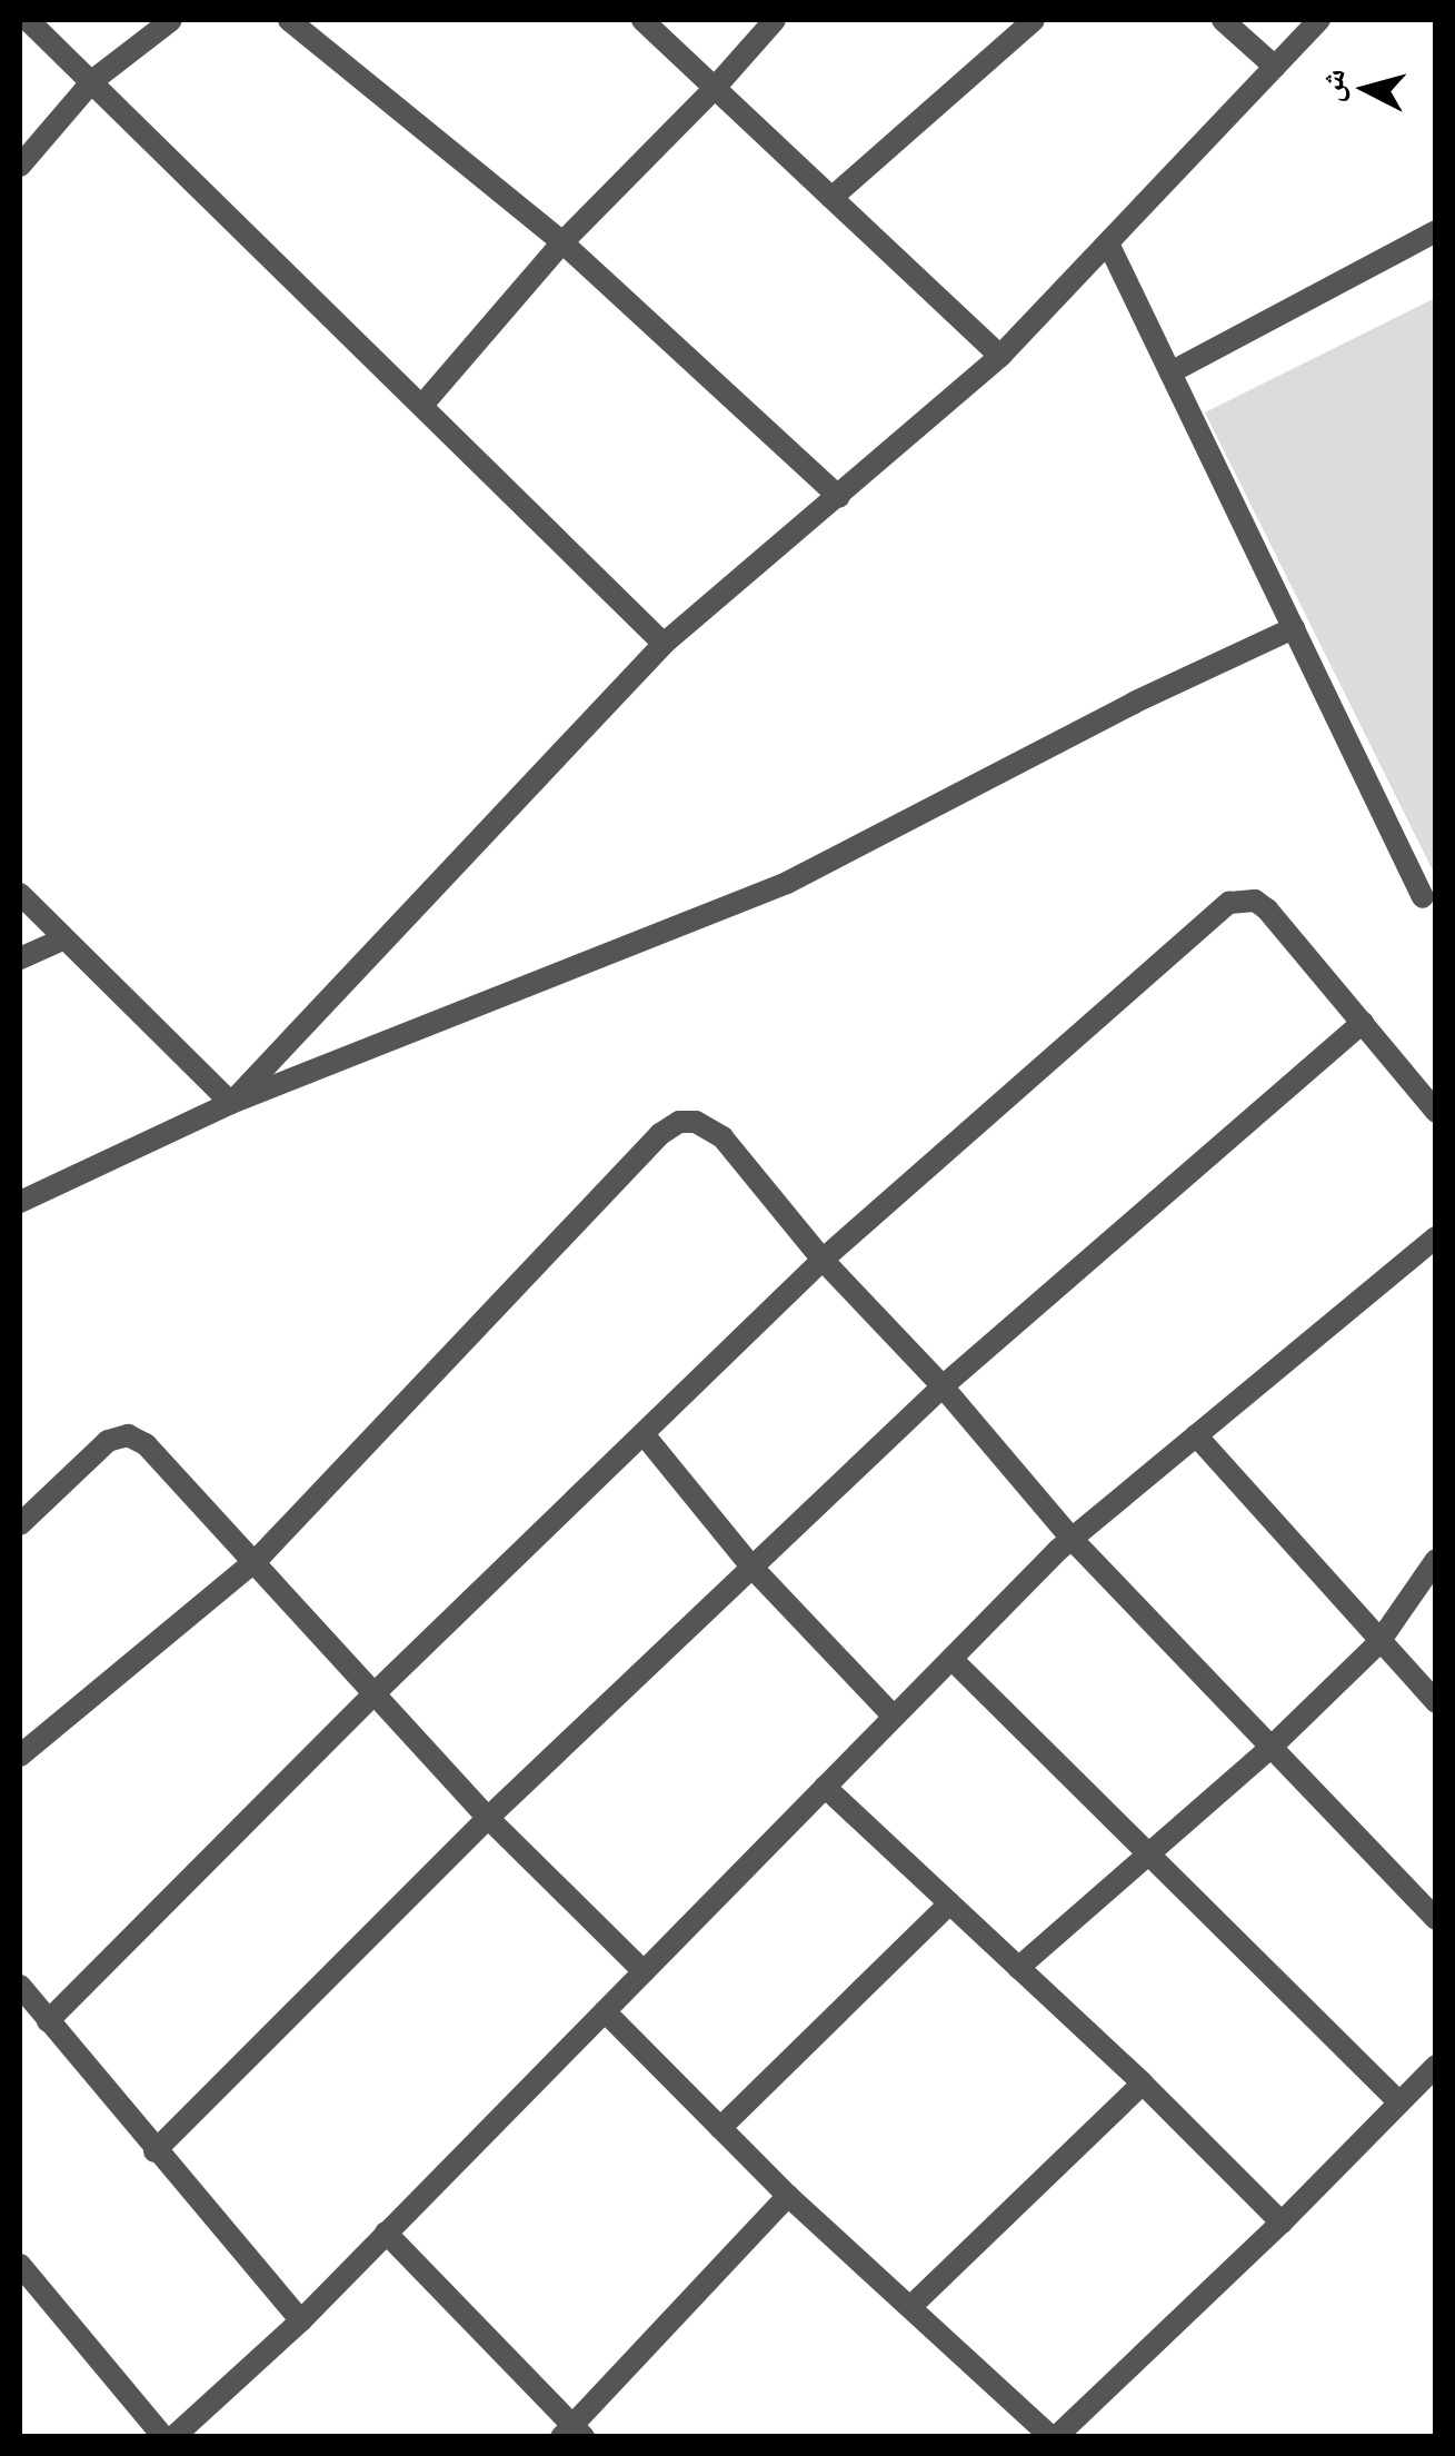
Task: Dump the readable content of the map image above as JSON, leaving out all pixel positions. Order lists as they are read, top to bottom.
{
  "north": "left"
}
